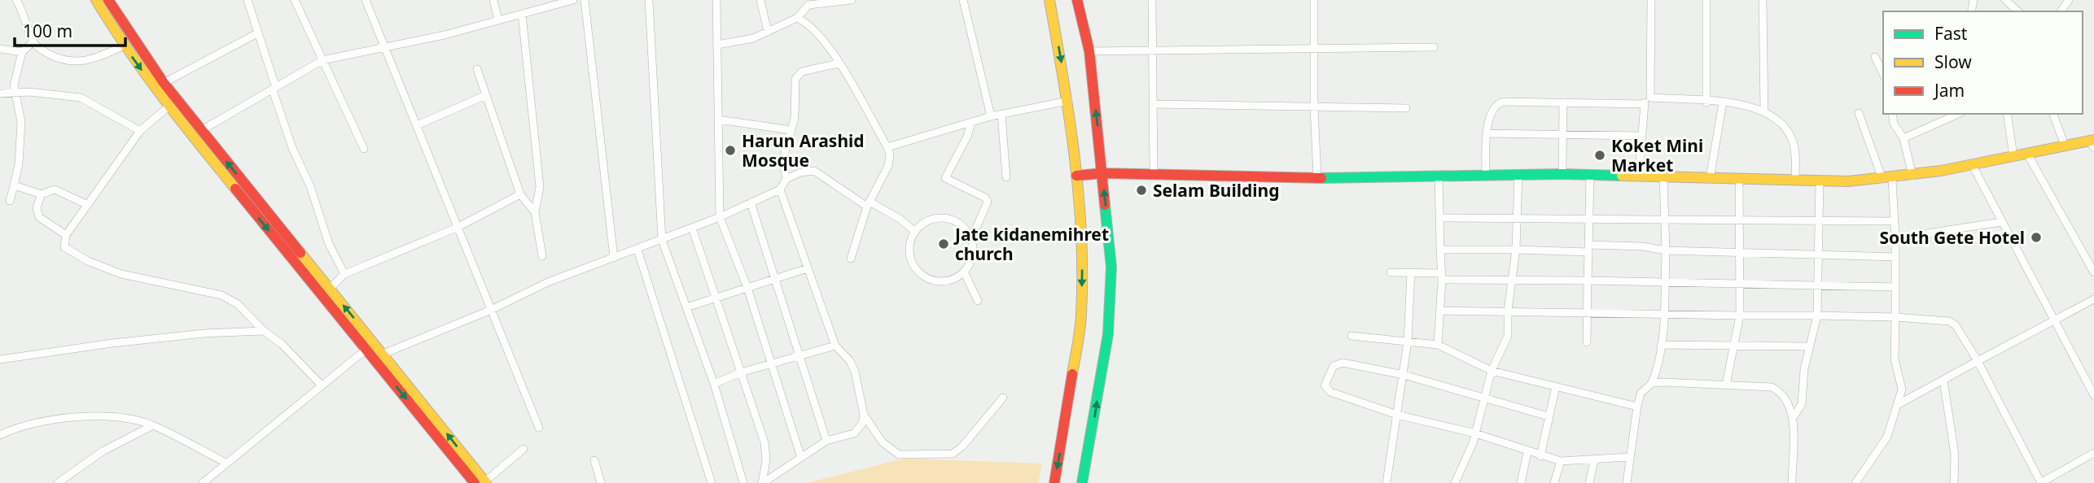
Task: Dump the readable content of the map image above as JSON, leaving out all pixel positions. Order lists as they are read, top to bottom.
{
  "places": [
    "Harun Arashid Mosque",
    "Koket Mini Market",
    "Selam Building",
    "South Gete Hotel",
    "Jate kidanemihret church"
  ],
  "legend": ["Fast", "Slow", "Jam"],
  "scale_bar": "100 m"
}
